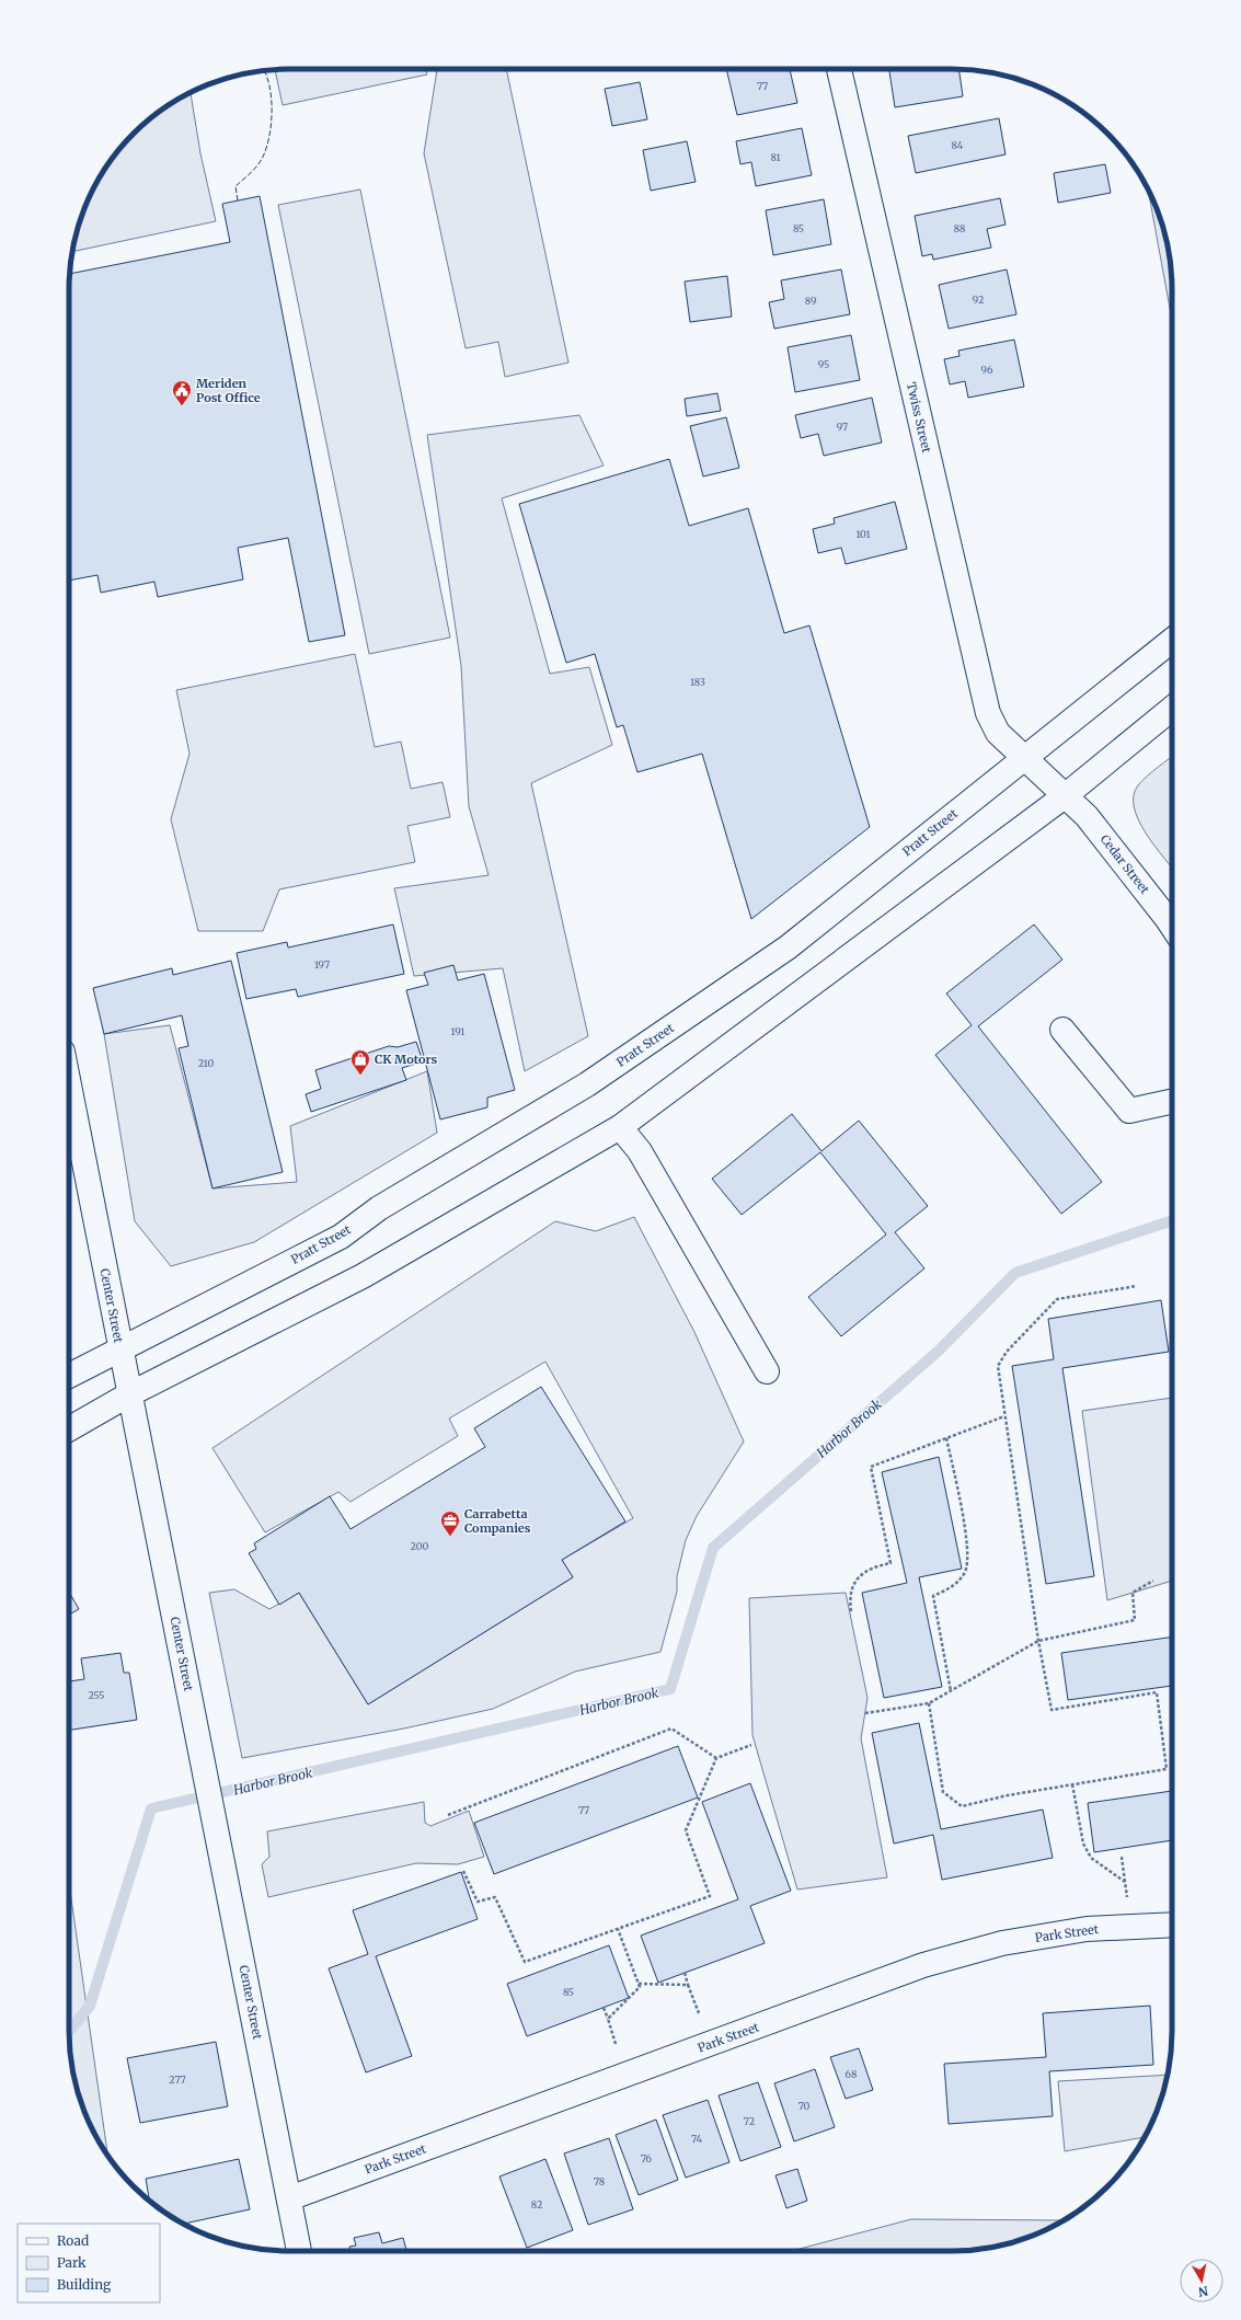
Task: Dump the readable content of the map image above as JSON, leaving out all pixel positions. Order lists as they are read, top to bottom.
{
  "streets": {
    "street": [
      "Twiss Street",
      "Pratt Street",
      "Cedar Street",
      "Center Street",
      "Park Street"
    ]
  },
  "crossings": [
    ["Twiss Street", "Pratt Street"],
    ["Twiss Street", "Cedar Street"],
    ["Pratt Street", "Center Street"],
    ["Center Street", "Park Street"]
  ],
  "water": ["Harbor Brook"],
  "places": {
    "public building": ["Meriden Post Office"],
    "shop": ["CK Motors"],
    "office": ["Carrabetta Companies"]
  },
  "house_numbers": [
    "77",
    "84",
    "81",
    "85",
    "88",
    "92",
    "89",
    "95",
    "96",
    "97",
    "101",
    "183",
    "197",
    "191",
    "210",
    "200",
    "255",
    "77",
    "85",
    "68",
    "277",
    "70",
    "72",
    "74",
    "76",
    "78",
    "82"
  ],
  "legend": ["Road", "Park", "Building"],
  "north": "bottom"
}
